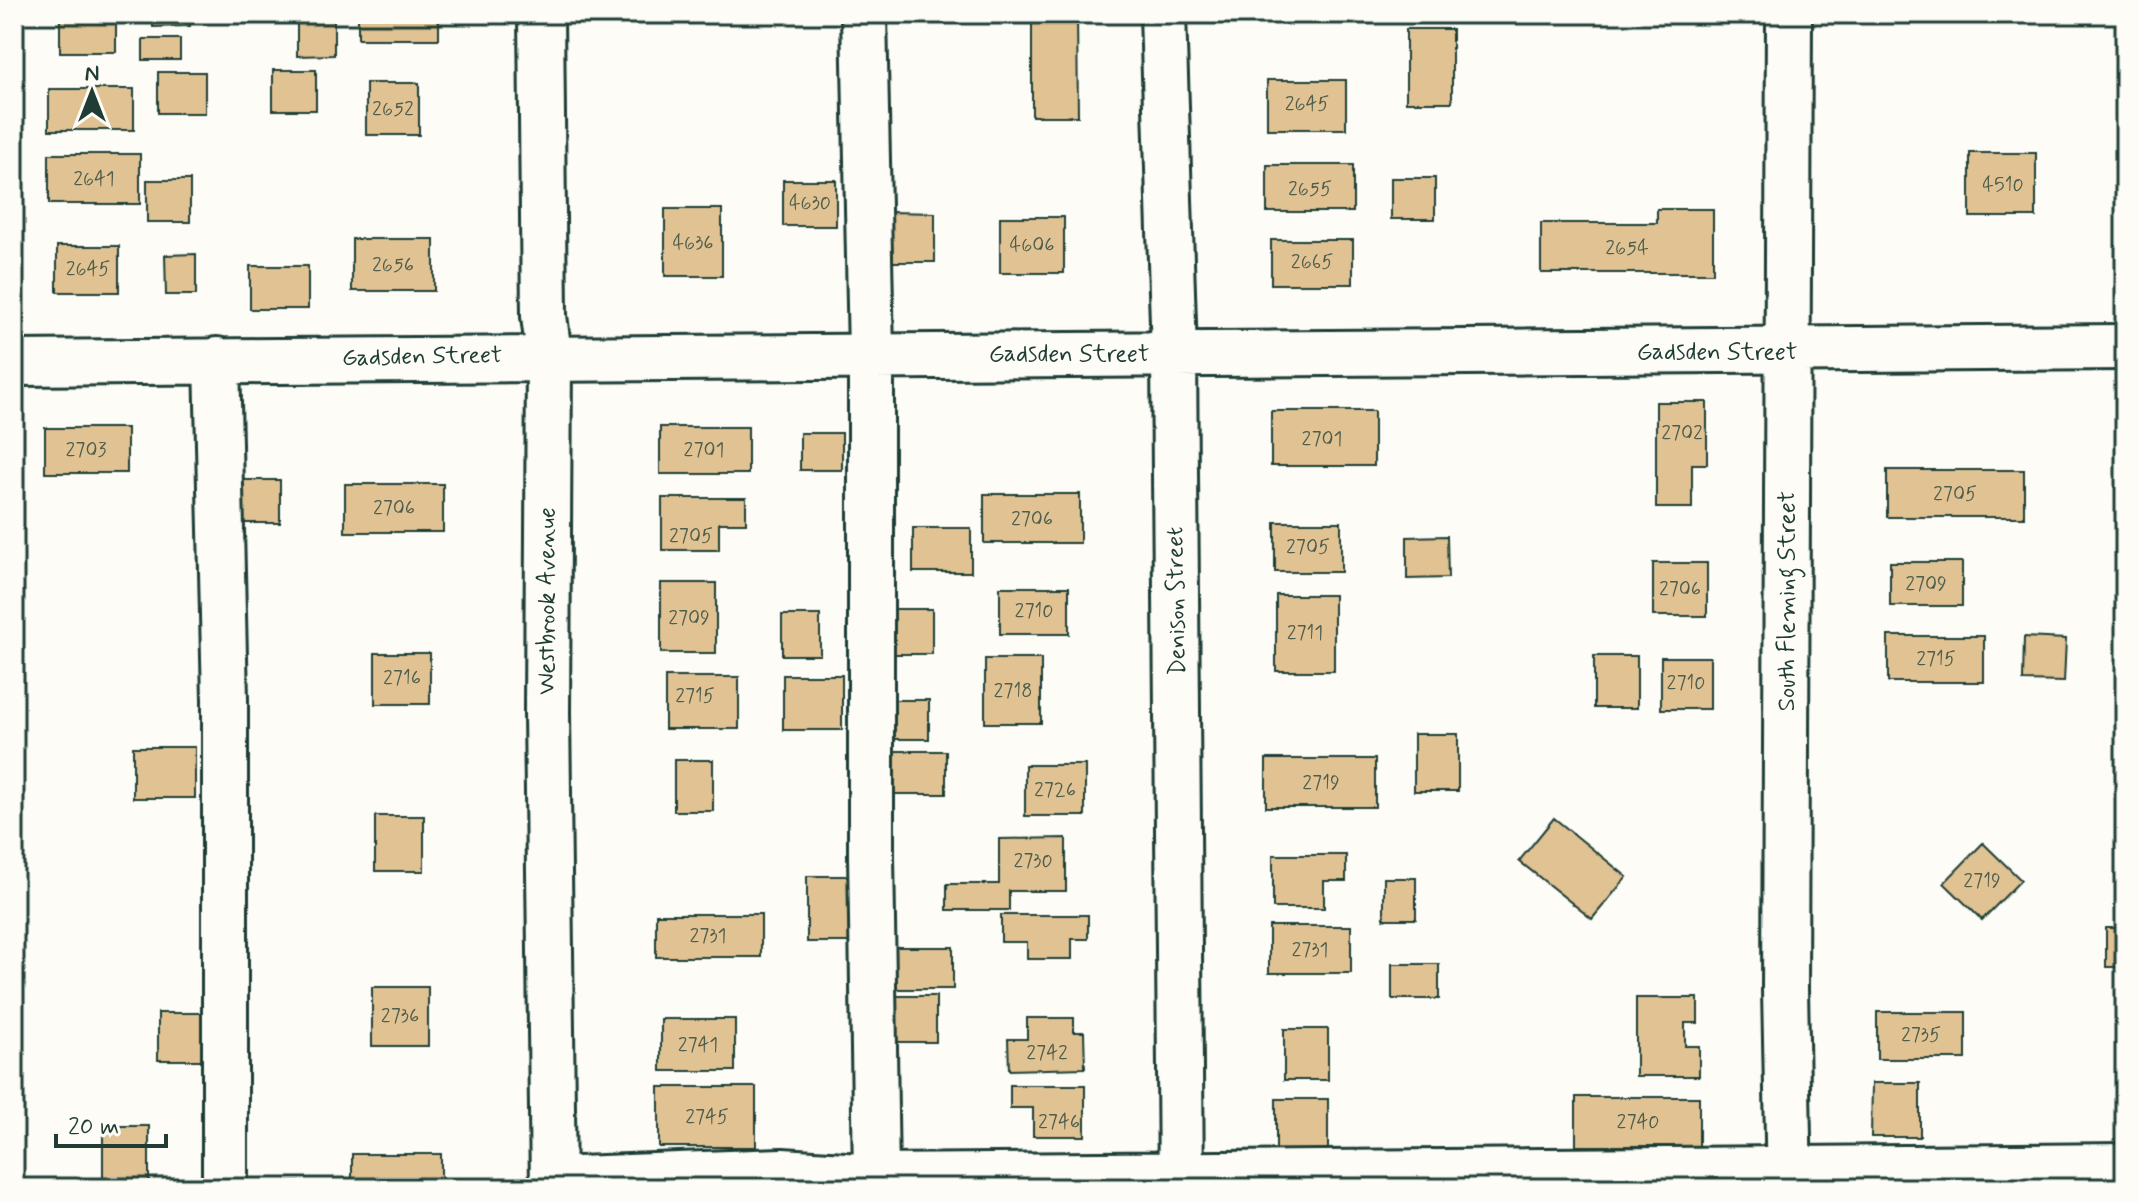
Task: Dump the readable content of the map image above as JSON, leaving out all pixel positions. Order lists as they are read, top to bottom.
{
  "streets": {
    "street": [
      "Gadsden Street",
      "Westbrook Avenue",
      "Denison Street",
      "South Fleming Street"
    ]
  },
  "crossings": [
    ["Gadsden Street", "Westbrook Avenue"],
    ["Gadsden Street", "Denison Street"],
    ["Gadsden Street", "South Fleming Street"]
  ],
  "house_numbers": [
    "2645",
    "2652",
    "2641",
    "4510",
    "2655",
    "4630",
    "4636",
    "4606",
    "2654",
    "2665",
    "2656",
    "2645",
    "2702",
    "2701",
    "2703",
    "2701",
    "2705",
    "2706",
    "2706",
    "2705",
    "2705",
    "2709",
    "2706",
    "2710",
    "2709",
    "2711",
    "2715",
    "2716",
    "2710",
    "2718",
    "2715",
    "2719",
    "2726",
    "2730",
    "2719",
    "2731",
    "2731",
    "2736",
    "2735",
    "2741",
    "2742",
    "2745",
    "2746",
    "2740"
  ],
  "scale_bar": "20 m",
  "north": "top"
}
